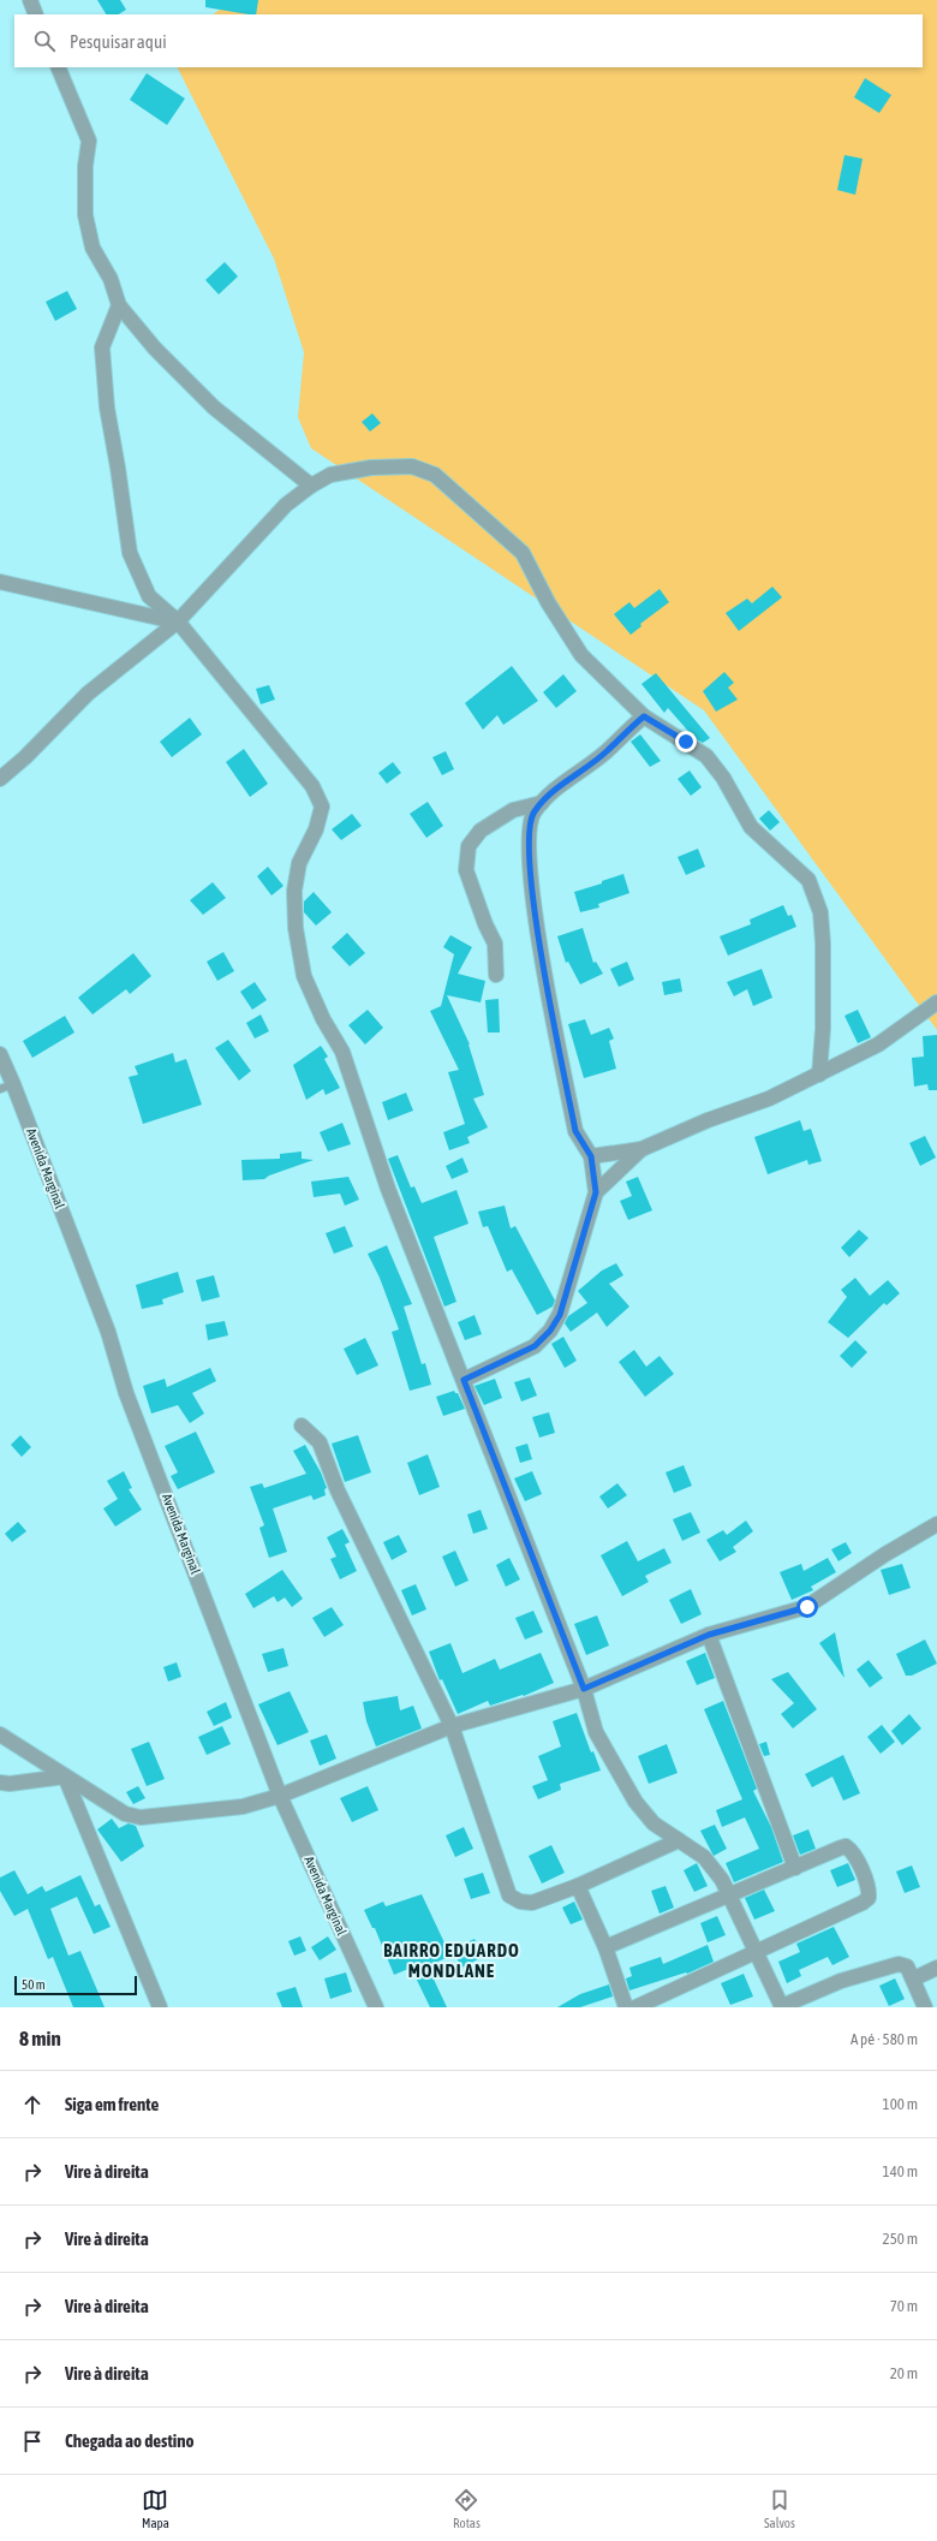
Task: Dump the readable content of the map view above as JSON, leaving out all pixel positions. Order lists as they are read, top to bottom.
{
  "streets": {
    "street": ["Avenida Marginal"]
  },
  "districts": ["BAIRRO EDUARDO MONDLANE"],
  "scale_bar": "50 m",
  "page": {
    "search": "Pesquisar aqui",
    "scale": "50 m",
    "heading": ["8 min", "A pé · 580 m"],
    "list": [
      ["Siga em frente", "100 m"],
      ["Vire à direita", "140 m"],
      ["Vire à direita", "250 m"],
      ["Vire à direita", "70 m"],
      ["Vire à direita", "20 m"],
      "Chegada ao destino"
    ],
    "nav": ["Mapa", "Rotas", "Salvos"]
  }
}
